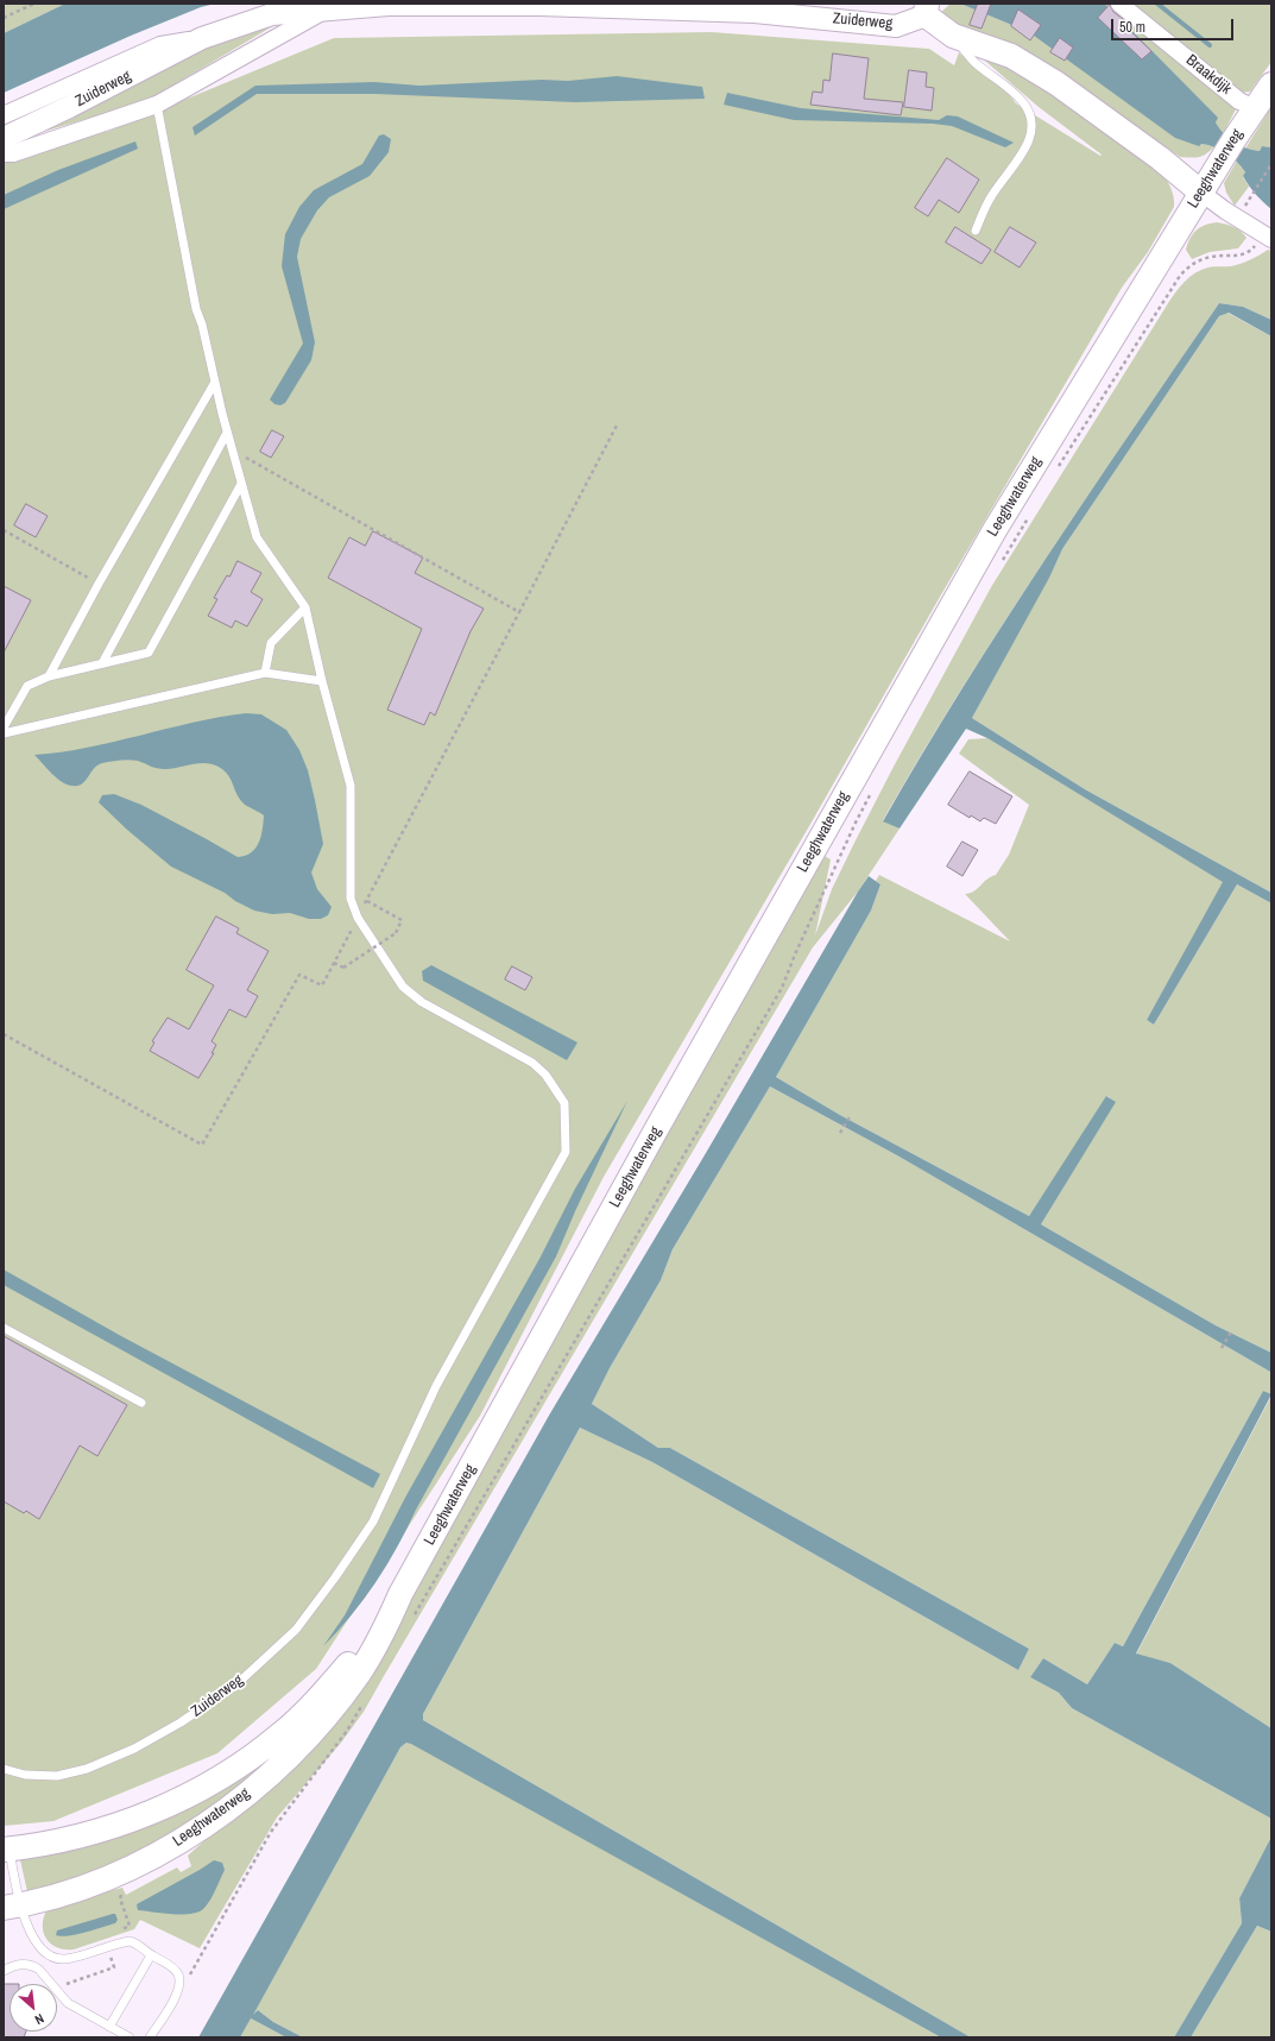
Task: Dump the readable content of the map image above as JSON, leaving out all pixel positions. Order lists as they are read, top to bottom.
{
  "streets": {
    "main road": ["Zuiderweg", "Leeghwaterweg"],
    "street": ["Braakdijk"]
  },
  "crossings": [
    ["Zuiderweg", "Leeghwaterweg"],
    ["Braakdijk", "Leeghwaterweg"]
  ],
  "scale_bar": "50 m",
  "north": "bottom right"
}
